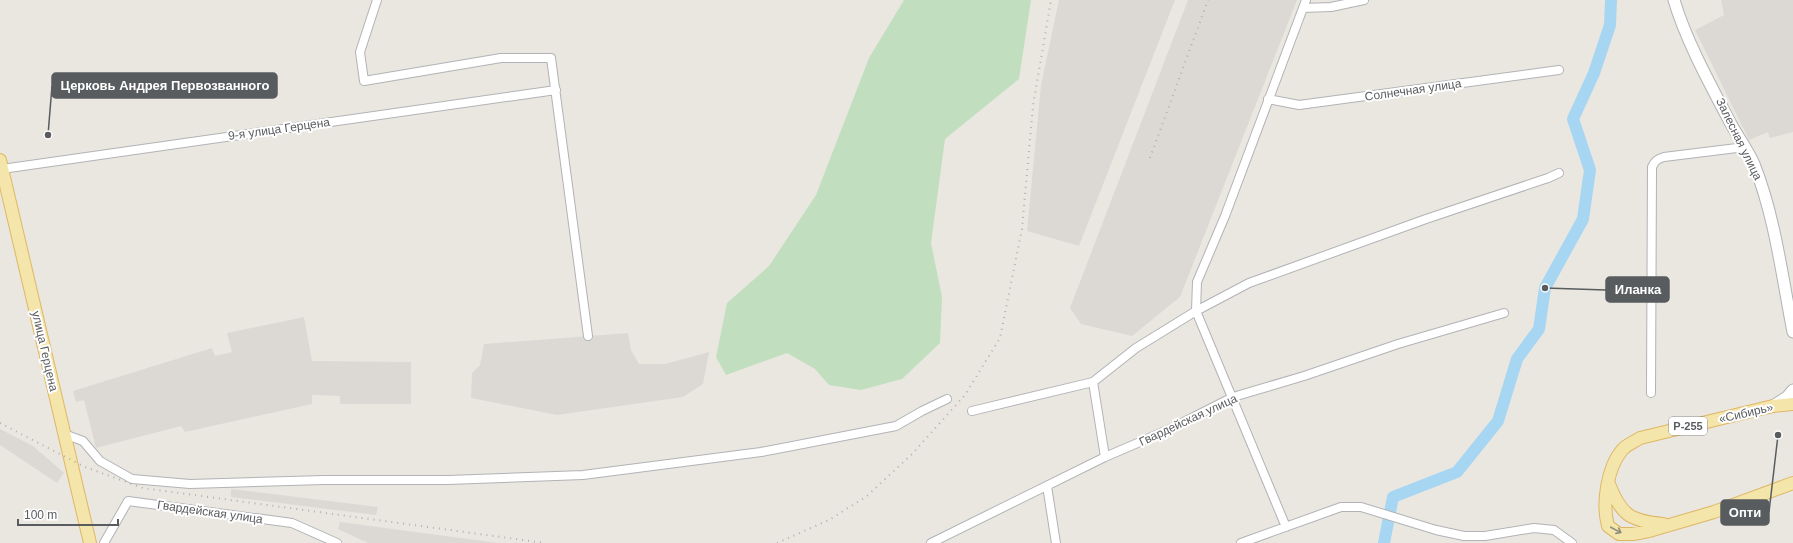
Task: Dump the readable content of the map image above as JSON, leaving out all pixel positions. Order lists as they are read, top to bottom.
{
  "streets": {
    "main road": ["улица Герцена", "«Сибирь»", "Р-255"],
    "street": [
      "Солнечная улица",
      "9-я улица Герцена",
      "Залесная улица",
      "Гвардейская улица"
    ]
  },
  "crossings": [
    ["9-я улица Герцена", "улица Герцена"]
  ],
  "places": ["Церковь Андрея Первозванного", "Иланка", "Опти"],
  "scale_bar": "100 m"
}
